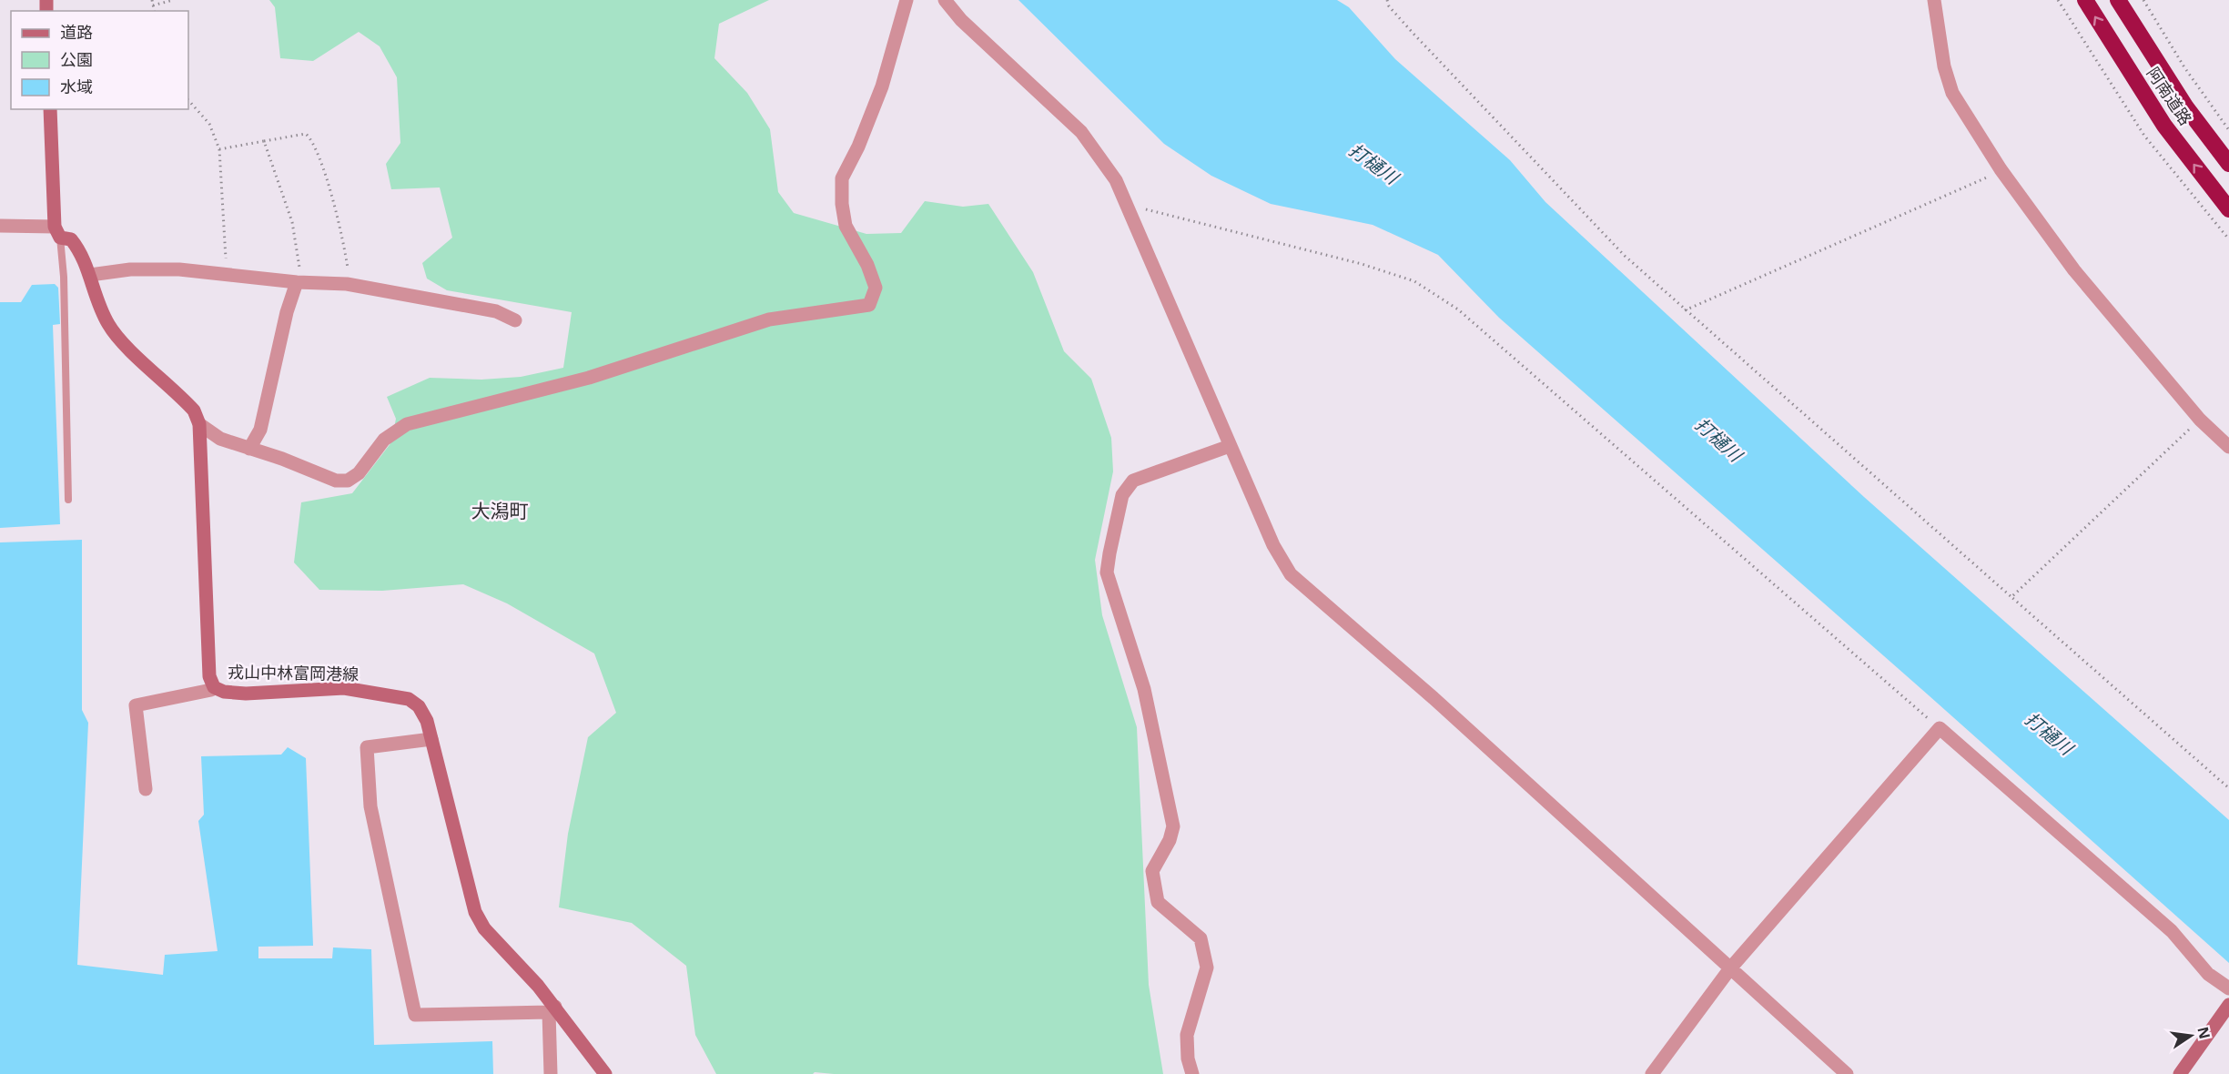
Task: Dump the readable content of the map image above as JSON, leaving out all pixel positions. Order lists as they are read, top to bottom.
{
  "streets": {
    "highway": ["阿南道路"],
    "main road": ["戎山中林富岡港線"]
  },
  "districts": ["大潟町"],
  "water": ["打樋川"],
  "legend": ["道路", "公園", "水域"],
  "north": "right"
}
